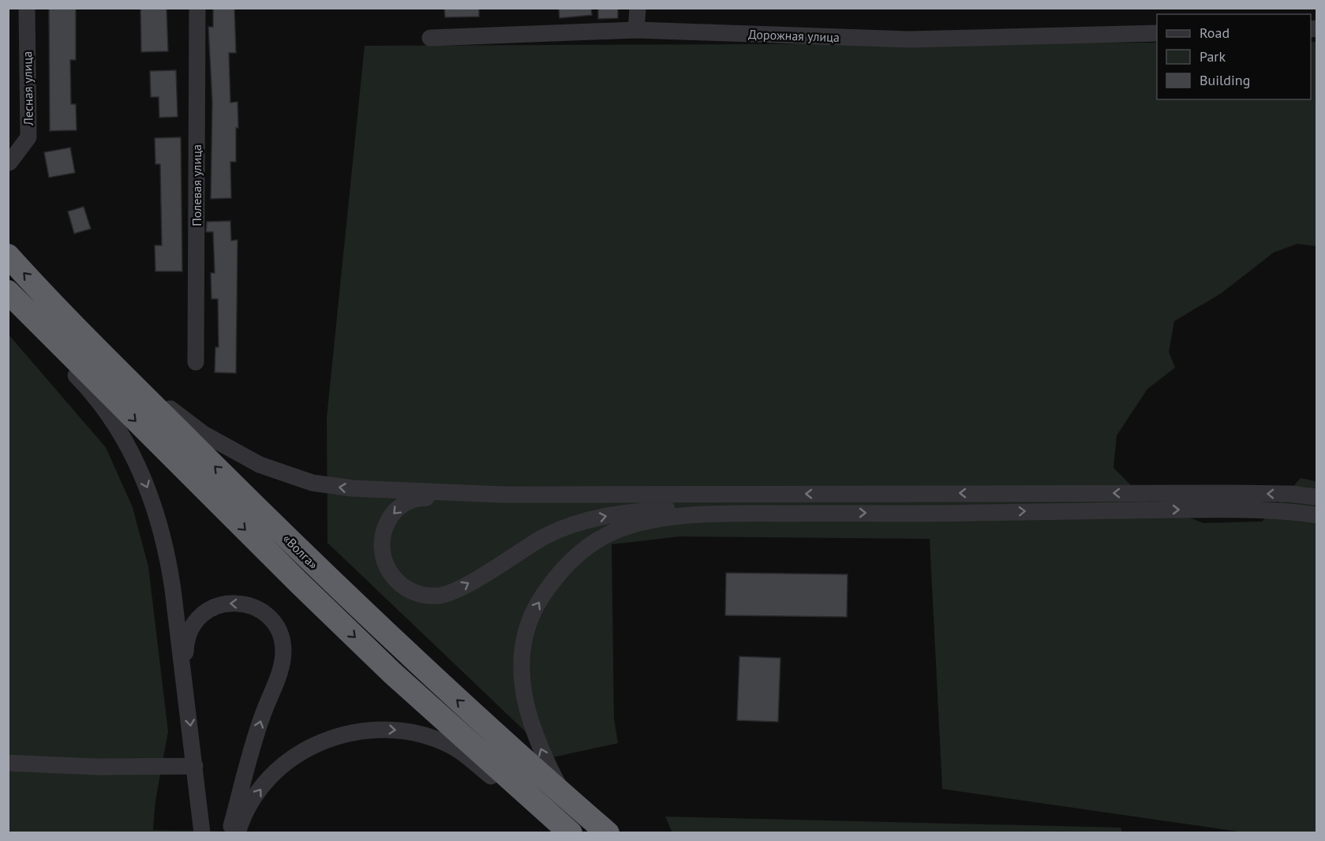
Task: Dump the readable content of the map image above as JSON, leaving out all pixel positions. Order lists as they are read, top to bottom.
{
  "streets": {
    "highway": ["«Волга»"],
    "street": ["Дорожная улица", "Лесная улица", "Полевая улица"]
  },
  "legend": ["Road", "Park", "Building"]
}
